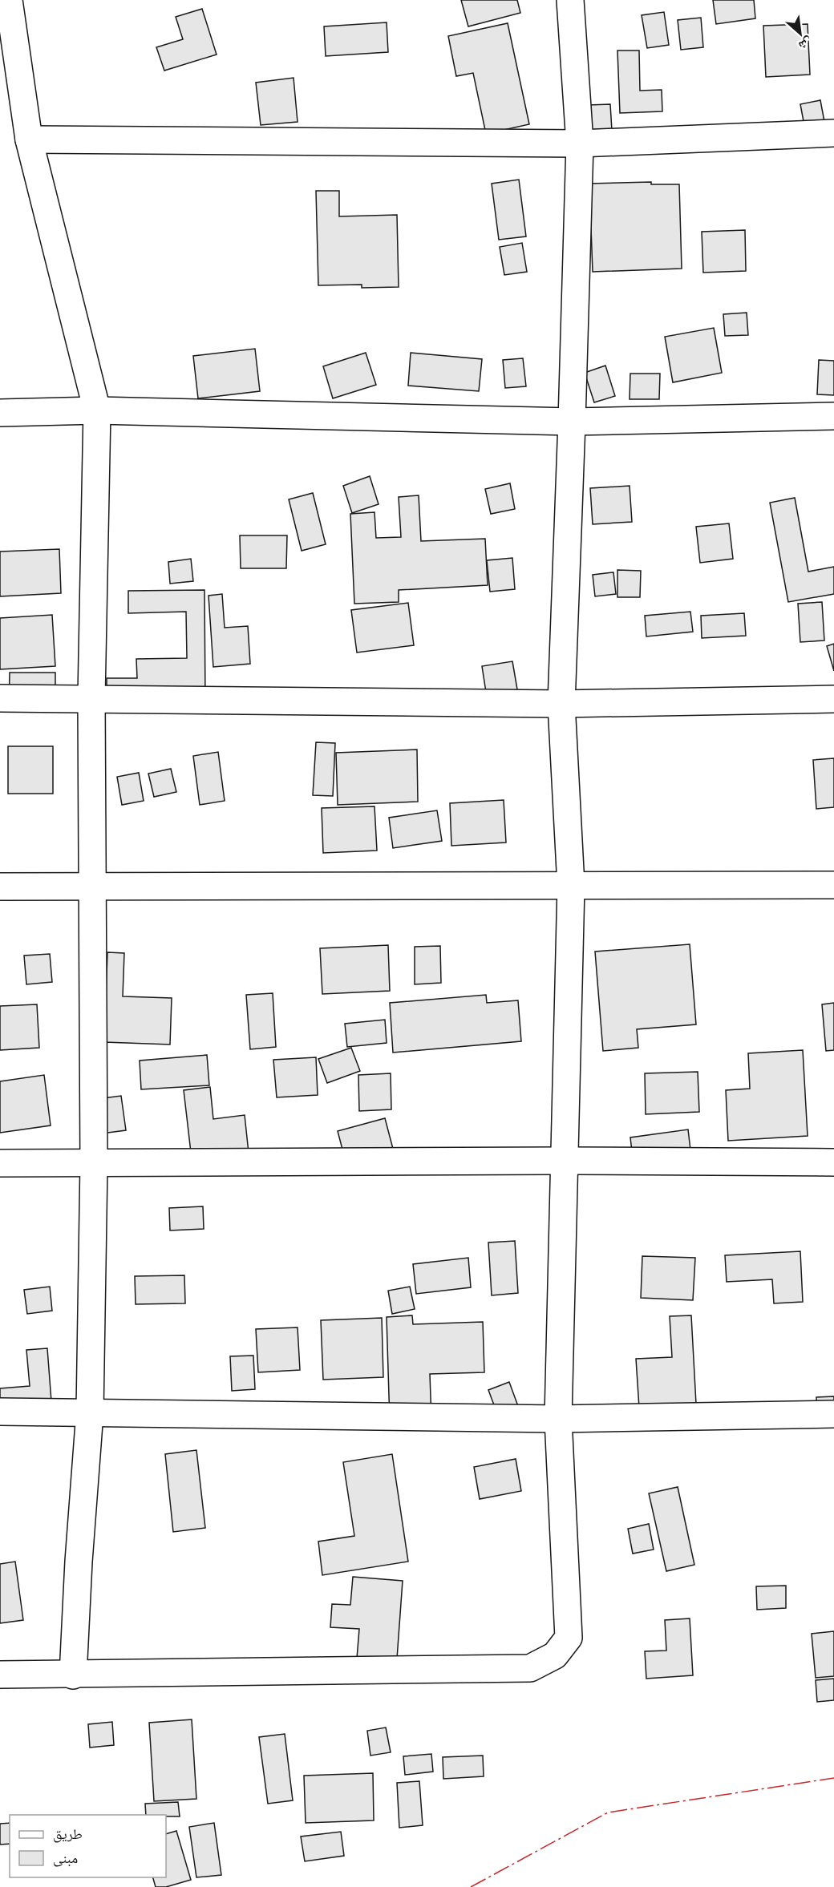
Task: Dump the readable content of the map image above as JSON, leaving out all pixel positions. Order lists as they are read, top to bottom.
{
  "legend": ["طريق", "مبنى"],
  "north": "bottom right"
}
